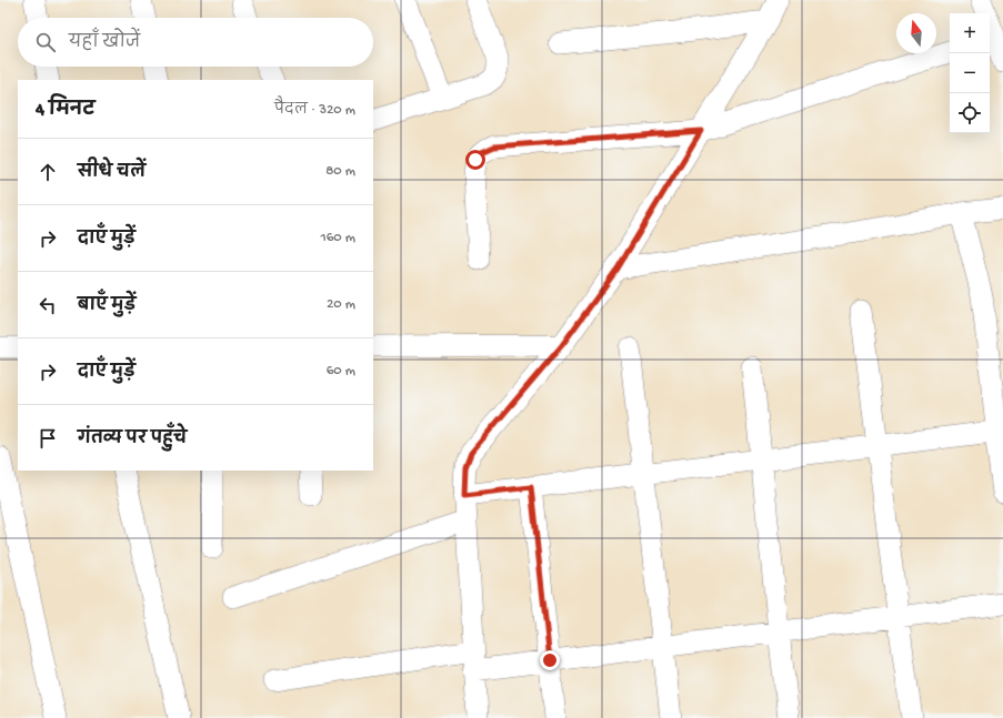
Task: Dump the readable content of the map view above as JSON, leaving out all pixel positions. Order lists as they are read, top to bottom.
{
  "north": "top",
  "page": {
    "map_buttons": ["+", "−"],
    "search": "यहाँ खोजें",
    "heading": ["4 मिनट", "पैदल · 320 m"],
    "list": [
      ["सीधे चलें", "80 m"],
      ["दाएँ मुड़ें", "160 m"],
      ["बाएँ मुड़ें", "20 m"],
      ["दाएँ मुड़ें", "60 m"],
      "गंतव्य पर पहुँचे"
    ]
  }
}
